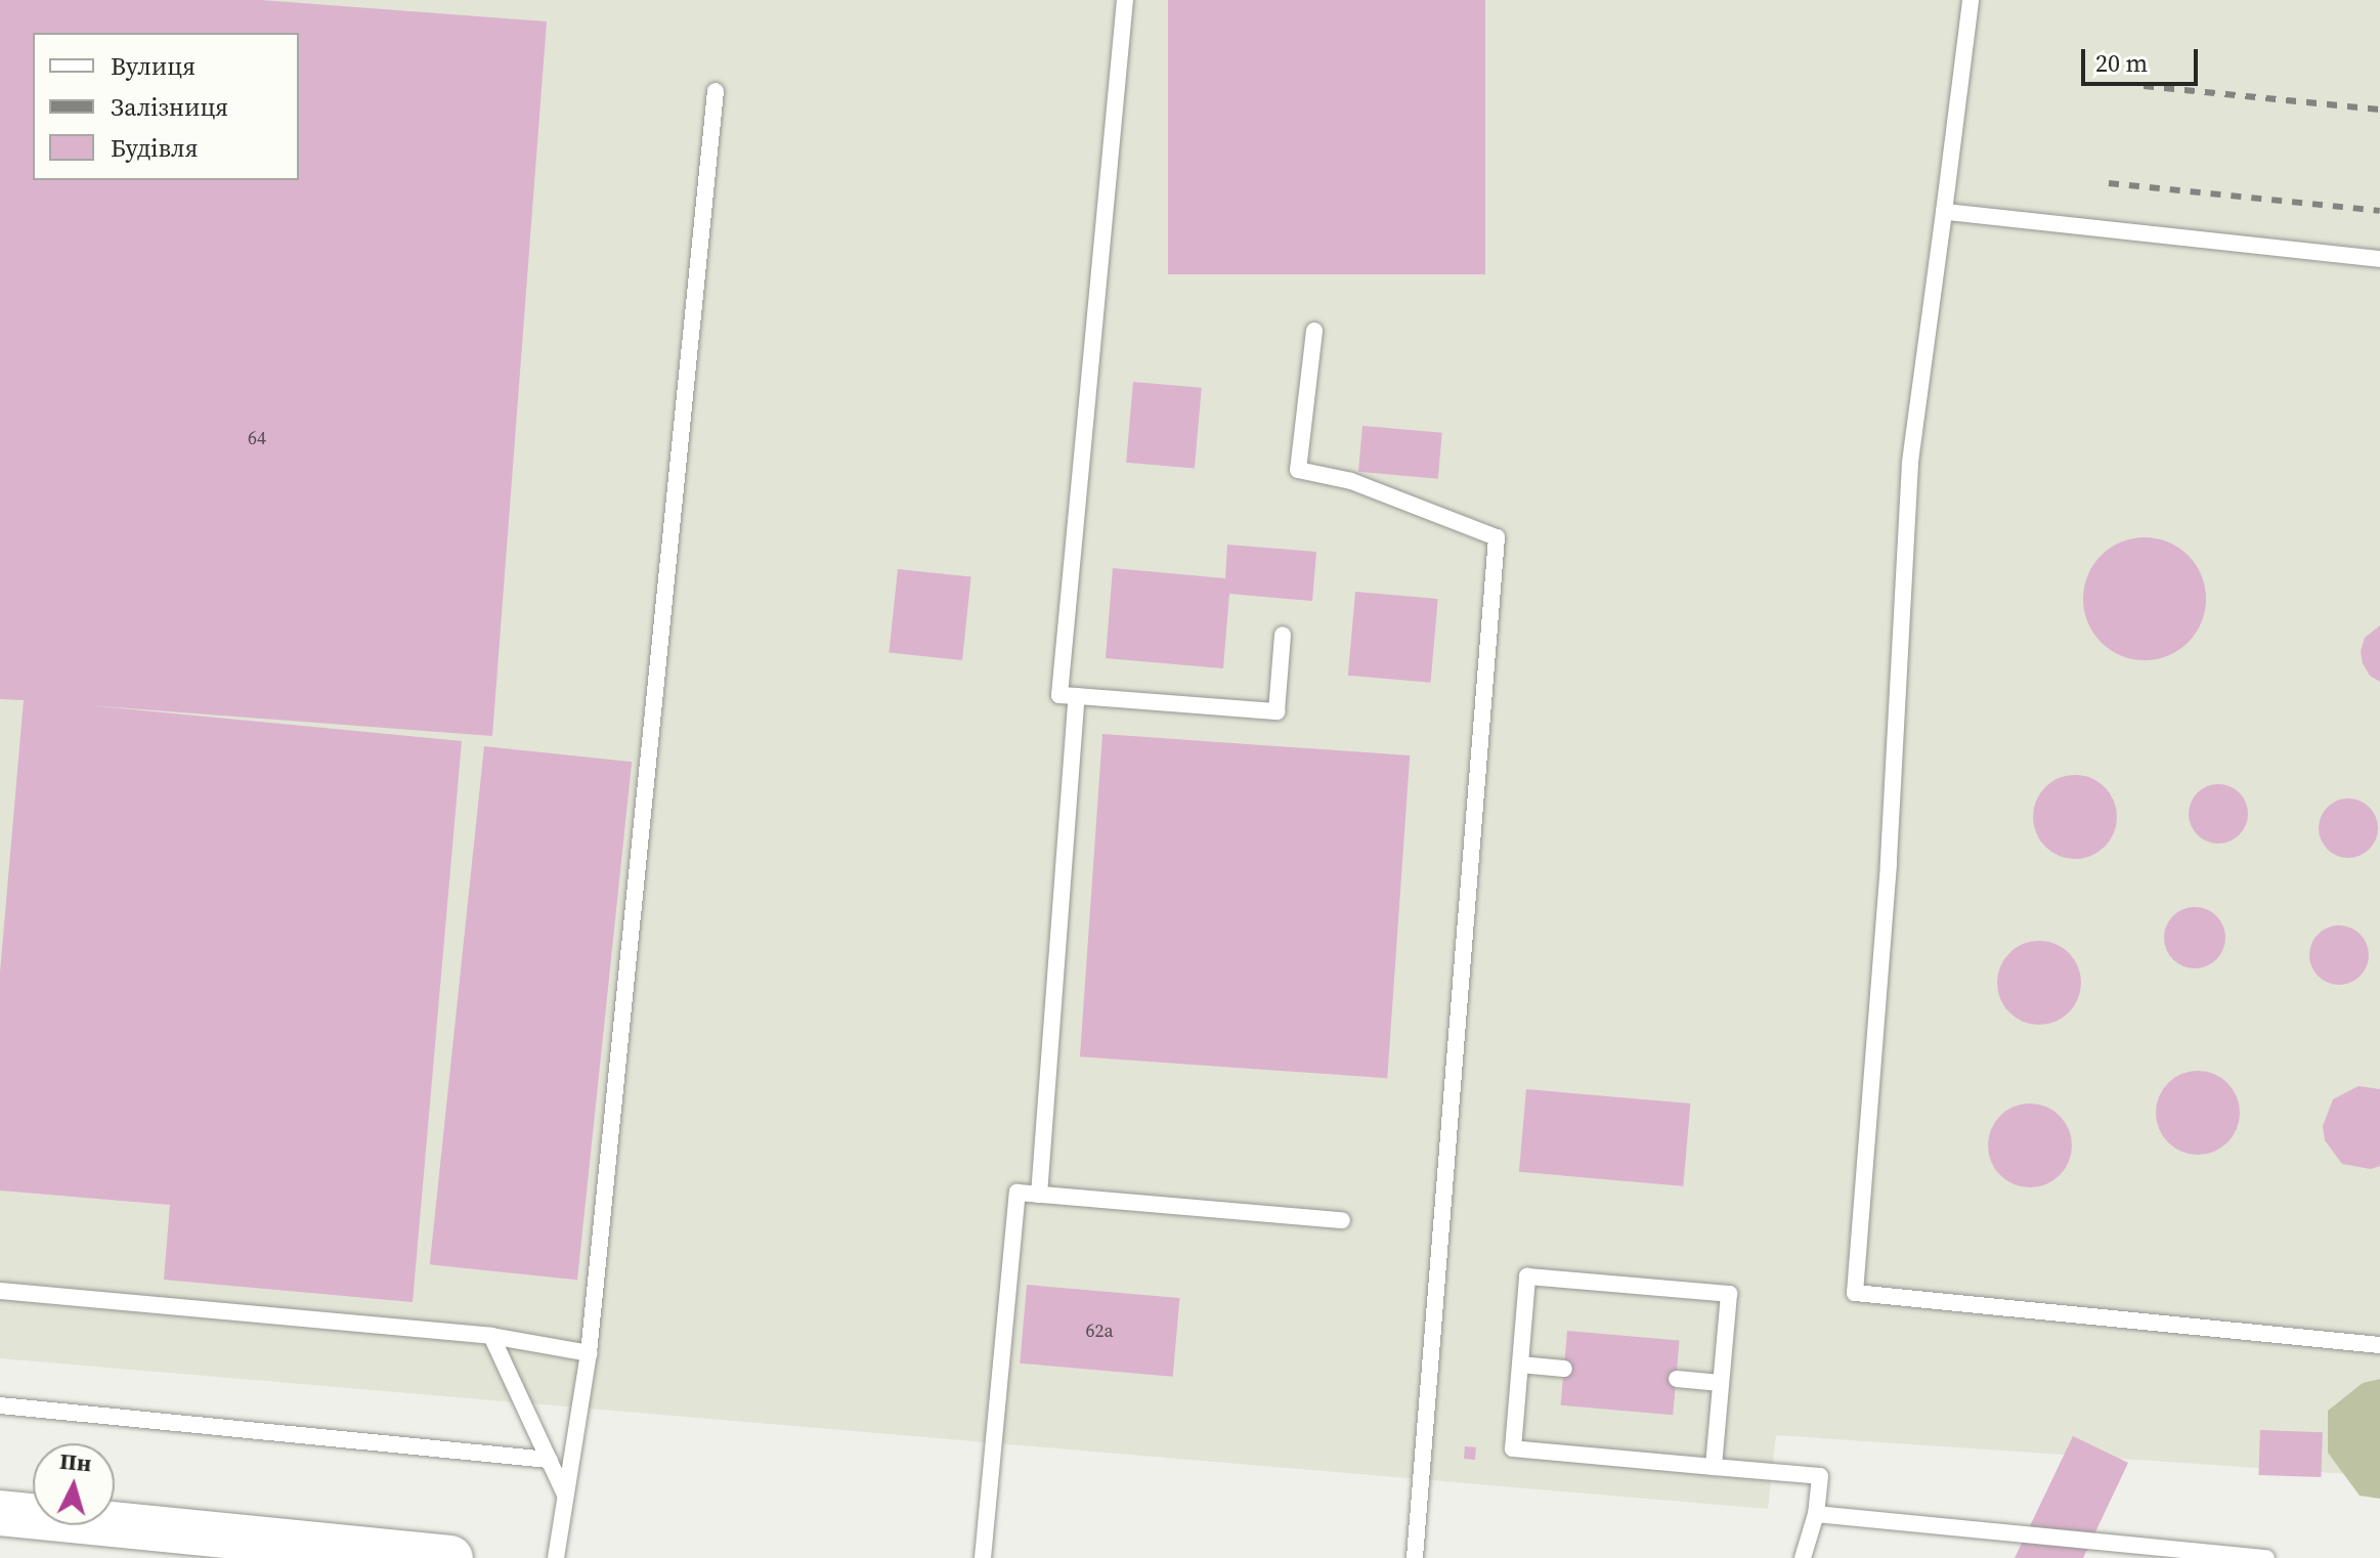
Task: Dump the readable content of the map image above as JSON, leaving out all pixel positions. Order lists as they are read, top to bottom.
{
  "house_numbers": ["64", "62а"],
  "legend": ["Вулиця", "Залізниця", "Будівля"],
  "scale_bar": "20 m",
  "north": "top"
}
